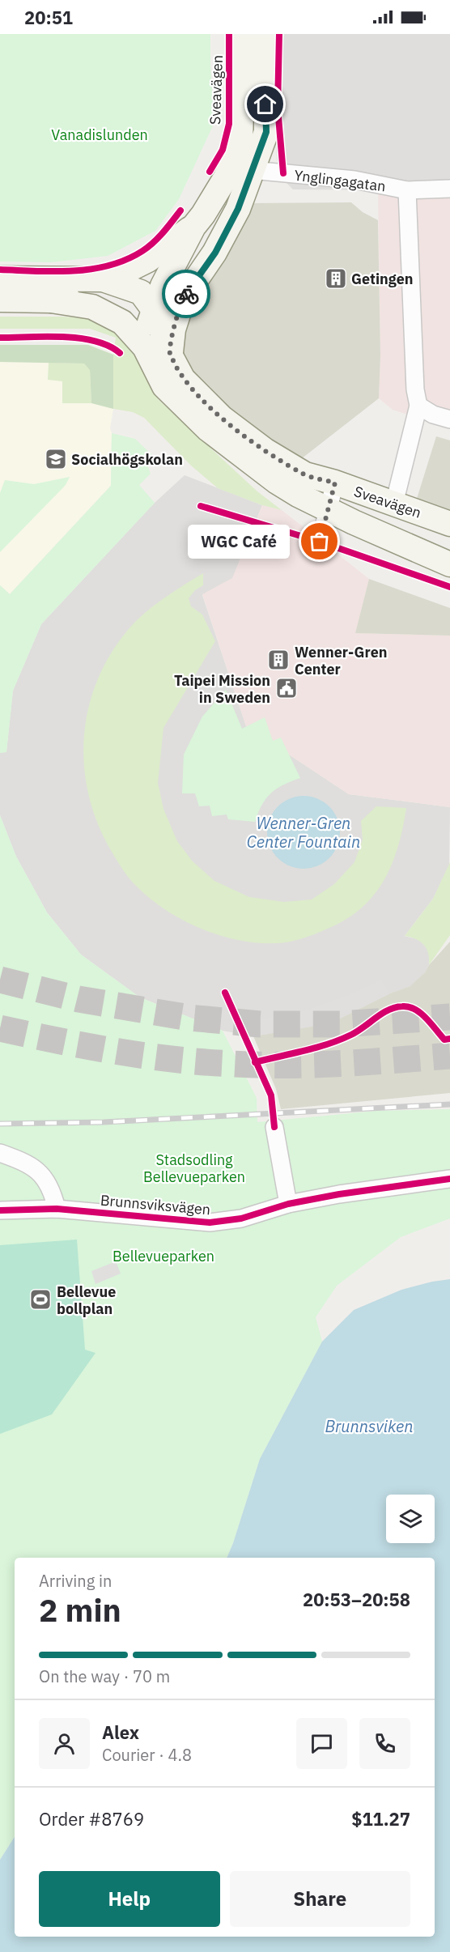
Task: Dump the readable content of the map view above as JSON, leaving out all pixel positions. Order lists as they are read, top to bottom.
{
  "streets": {
    "main road": ["Sveavägen"],
    "street": ["Ynglingagatan", "Brunnsviksvägen"]
  },
  "crossings": [
    ["Sveavägen", "Ynglingagatan"]
  ],
  "water": ["Wenner-Gren Center Fountain", "Brunnsviken"],
  "parks": ["Vanadislunden", "Stadsodling Bellevueparken", "Bellevueparken"],
  "places": {
    "building": ["Getingen", "Wenner-Gren Center"],
    "school or university": ["Socialhögskolan"],
    "other": ["WGC Café"],
    "public building": ["Taipei Mission in Sweden"],
    "sports": ["Bellevue bollplan"]
  },
  "page": {
    "status": "20:51",
    "bubble": "WGC Café",
    "heading": ["2 min", "Arriving in", "20:53–20:58"],
    "panel": [
      "Alex",
      "Courier · 4.8",
      "Order #8769",
      "$11.27"
    ],
    "bar": "On the way · 70 m",
    "buttons": ["Help", "Share"]
  }
}
